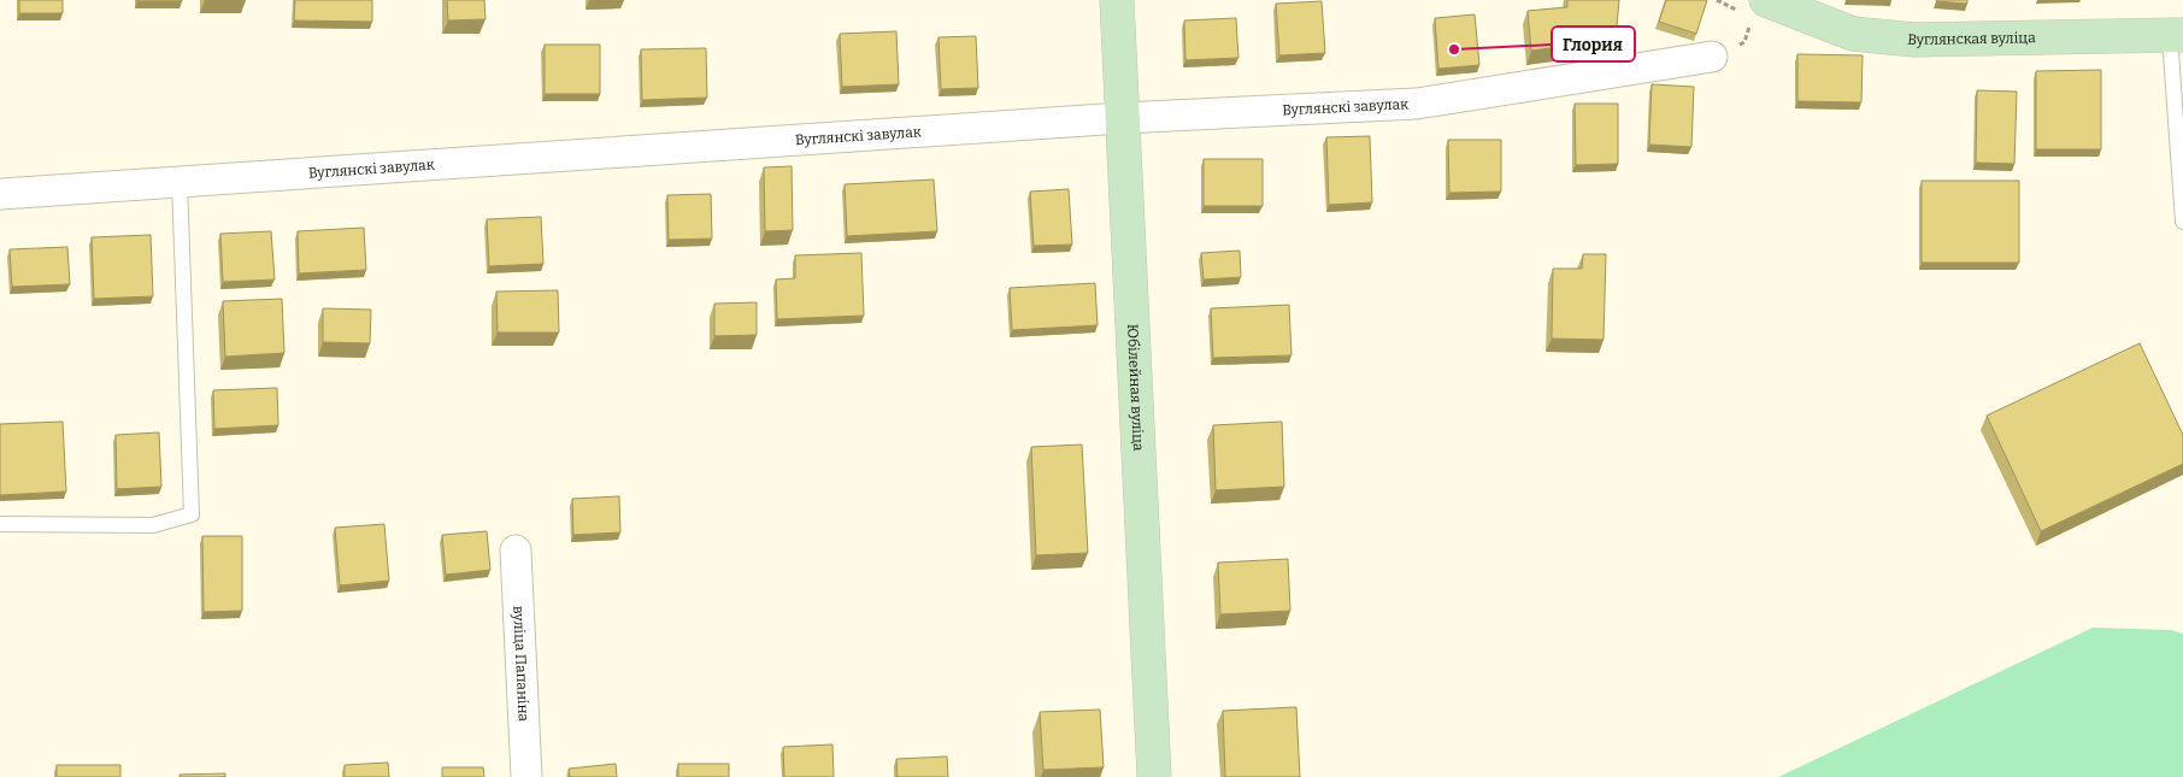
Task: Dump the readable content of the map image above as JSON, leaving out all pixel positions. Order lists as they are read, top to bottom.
{
  "streets": {
    "street": [
      "Вуглянская вуліца",
      "Вуглянскі завулак",
      "Юбілейная вуліца",
      "вуліца Папаніна"
    ]
  },
  "crossings": [
    ["Вуглянскі завулак", "Юбілейная вуліца"]
  ],
  "places": ["Глория"]
}
